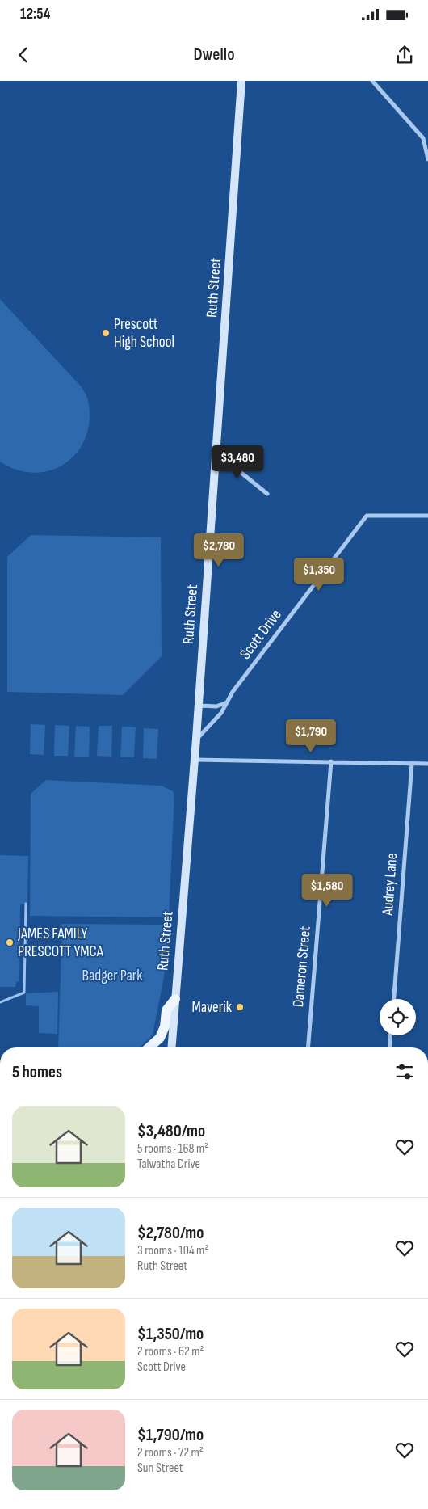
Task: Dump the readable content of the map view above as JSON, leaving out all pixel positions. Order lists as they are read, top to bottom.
{
  "streets": {
    "street": [
      "Ruth Street",
      "Scott Drive",
      "Audrey Lane",
      "Dameron Street"
    ]
  },
  "crossings": [
    ["Ruth Street", "Scott Drive"]
  ],
  "parks": ["Badger Park"],
  "places": ["Prescott High School", "JAMES FAMILY PRESCOTT YMCA", "Maverik"],
  "page": {
    "status": "12:54",
    "header": "Dwello",
    "price": [
      "$3,480",
      "$2,780",
      "$1,350",
      "$1,790",
      "$1,580"
    ],
    "heading": "5 homes",
    "list": [
      {
        "name": "$3,480/mo",
        "note": "5 rooms · 168 m² · Talwatha Drive"
      },
      {
        "name": "$2,780/mo",
        "note": "3 rooms · 104 m² · Ruth Street"
      },
      {
        "name": "$1,350/mo",
        "note": "2 rooms · 62 m² · Scott Drive"
      },
      {
        "name": "$1,790/mo",
        "note": "2 rooms · 72 m² · Sun Street"
      }
    ]
  }
}
